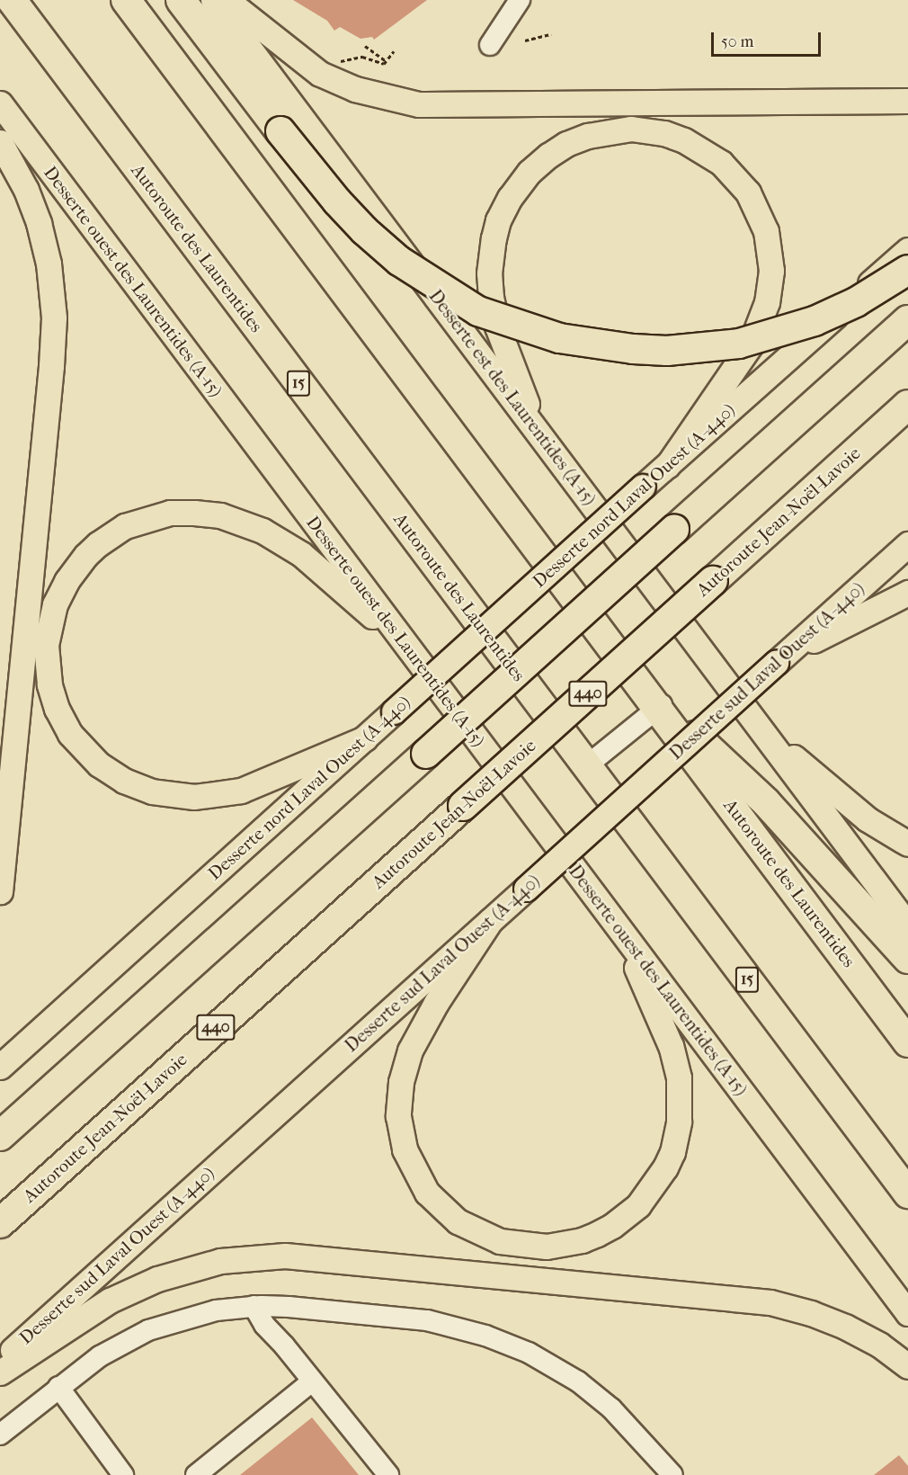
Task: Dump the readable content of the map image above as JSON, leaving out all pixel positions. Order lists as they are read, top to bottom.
{
  "streets": {
    "highway": [
      "Autoroute des Laurentides",
      "15",
      "Autoroute Jean-Noël-Lavoie",
      "440"
    ],
    "main road": [
      "Desserte ouest des Laurentides (A-15)",
      "Desserte est des Laurentides (A-15)",
      "Desserte nord Laval Ouest (A-440)",
      "Desserte sud Laval Ouest (A-440)"
    ]
  },
  "scale_bar": "50 m"
}
